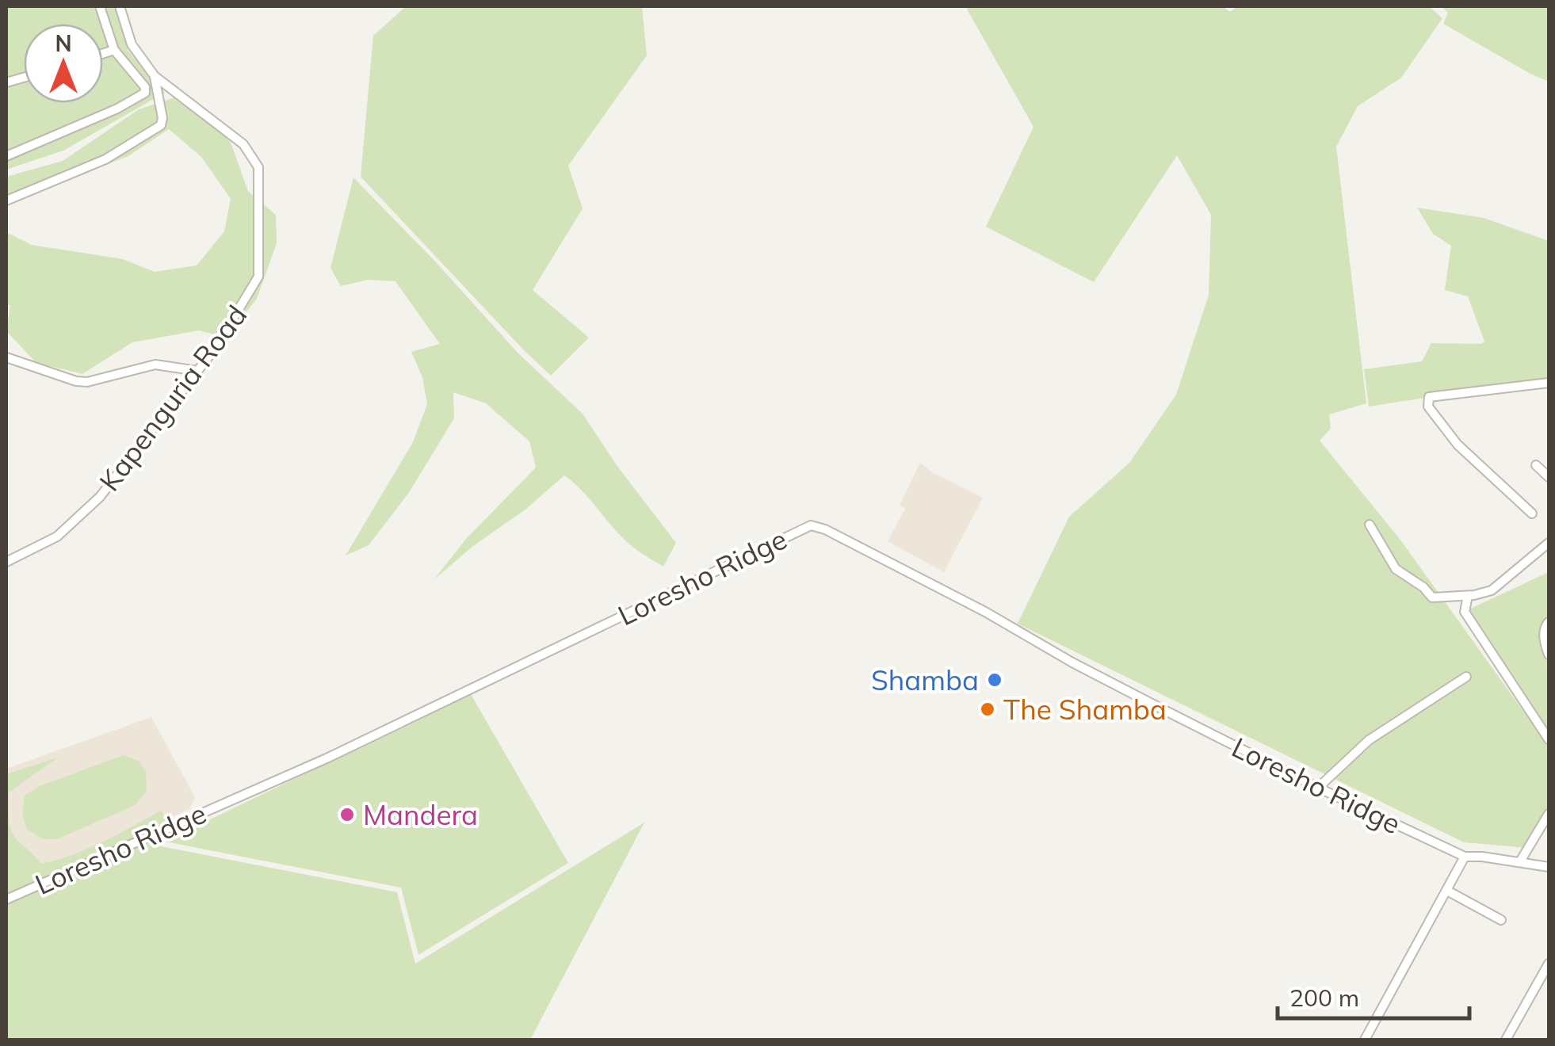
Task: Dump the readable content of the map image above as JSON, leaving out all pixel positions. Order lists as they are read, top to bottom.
{
  "streets": {
    "street": ["Kapenguria Road", "Loresho Ridge"]
  },
  "places": ["Shamba", "The Shamba", "Mandera"],
  "scale_bar": "200 m",
  "north": "top"
}
